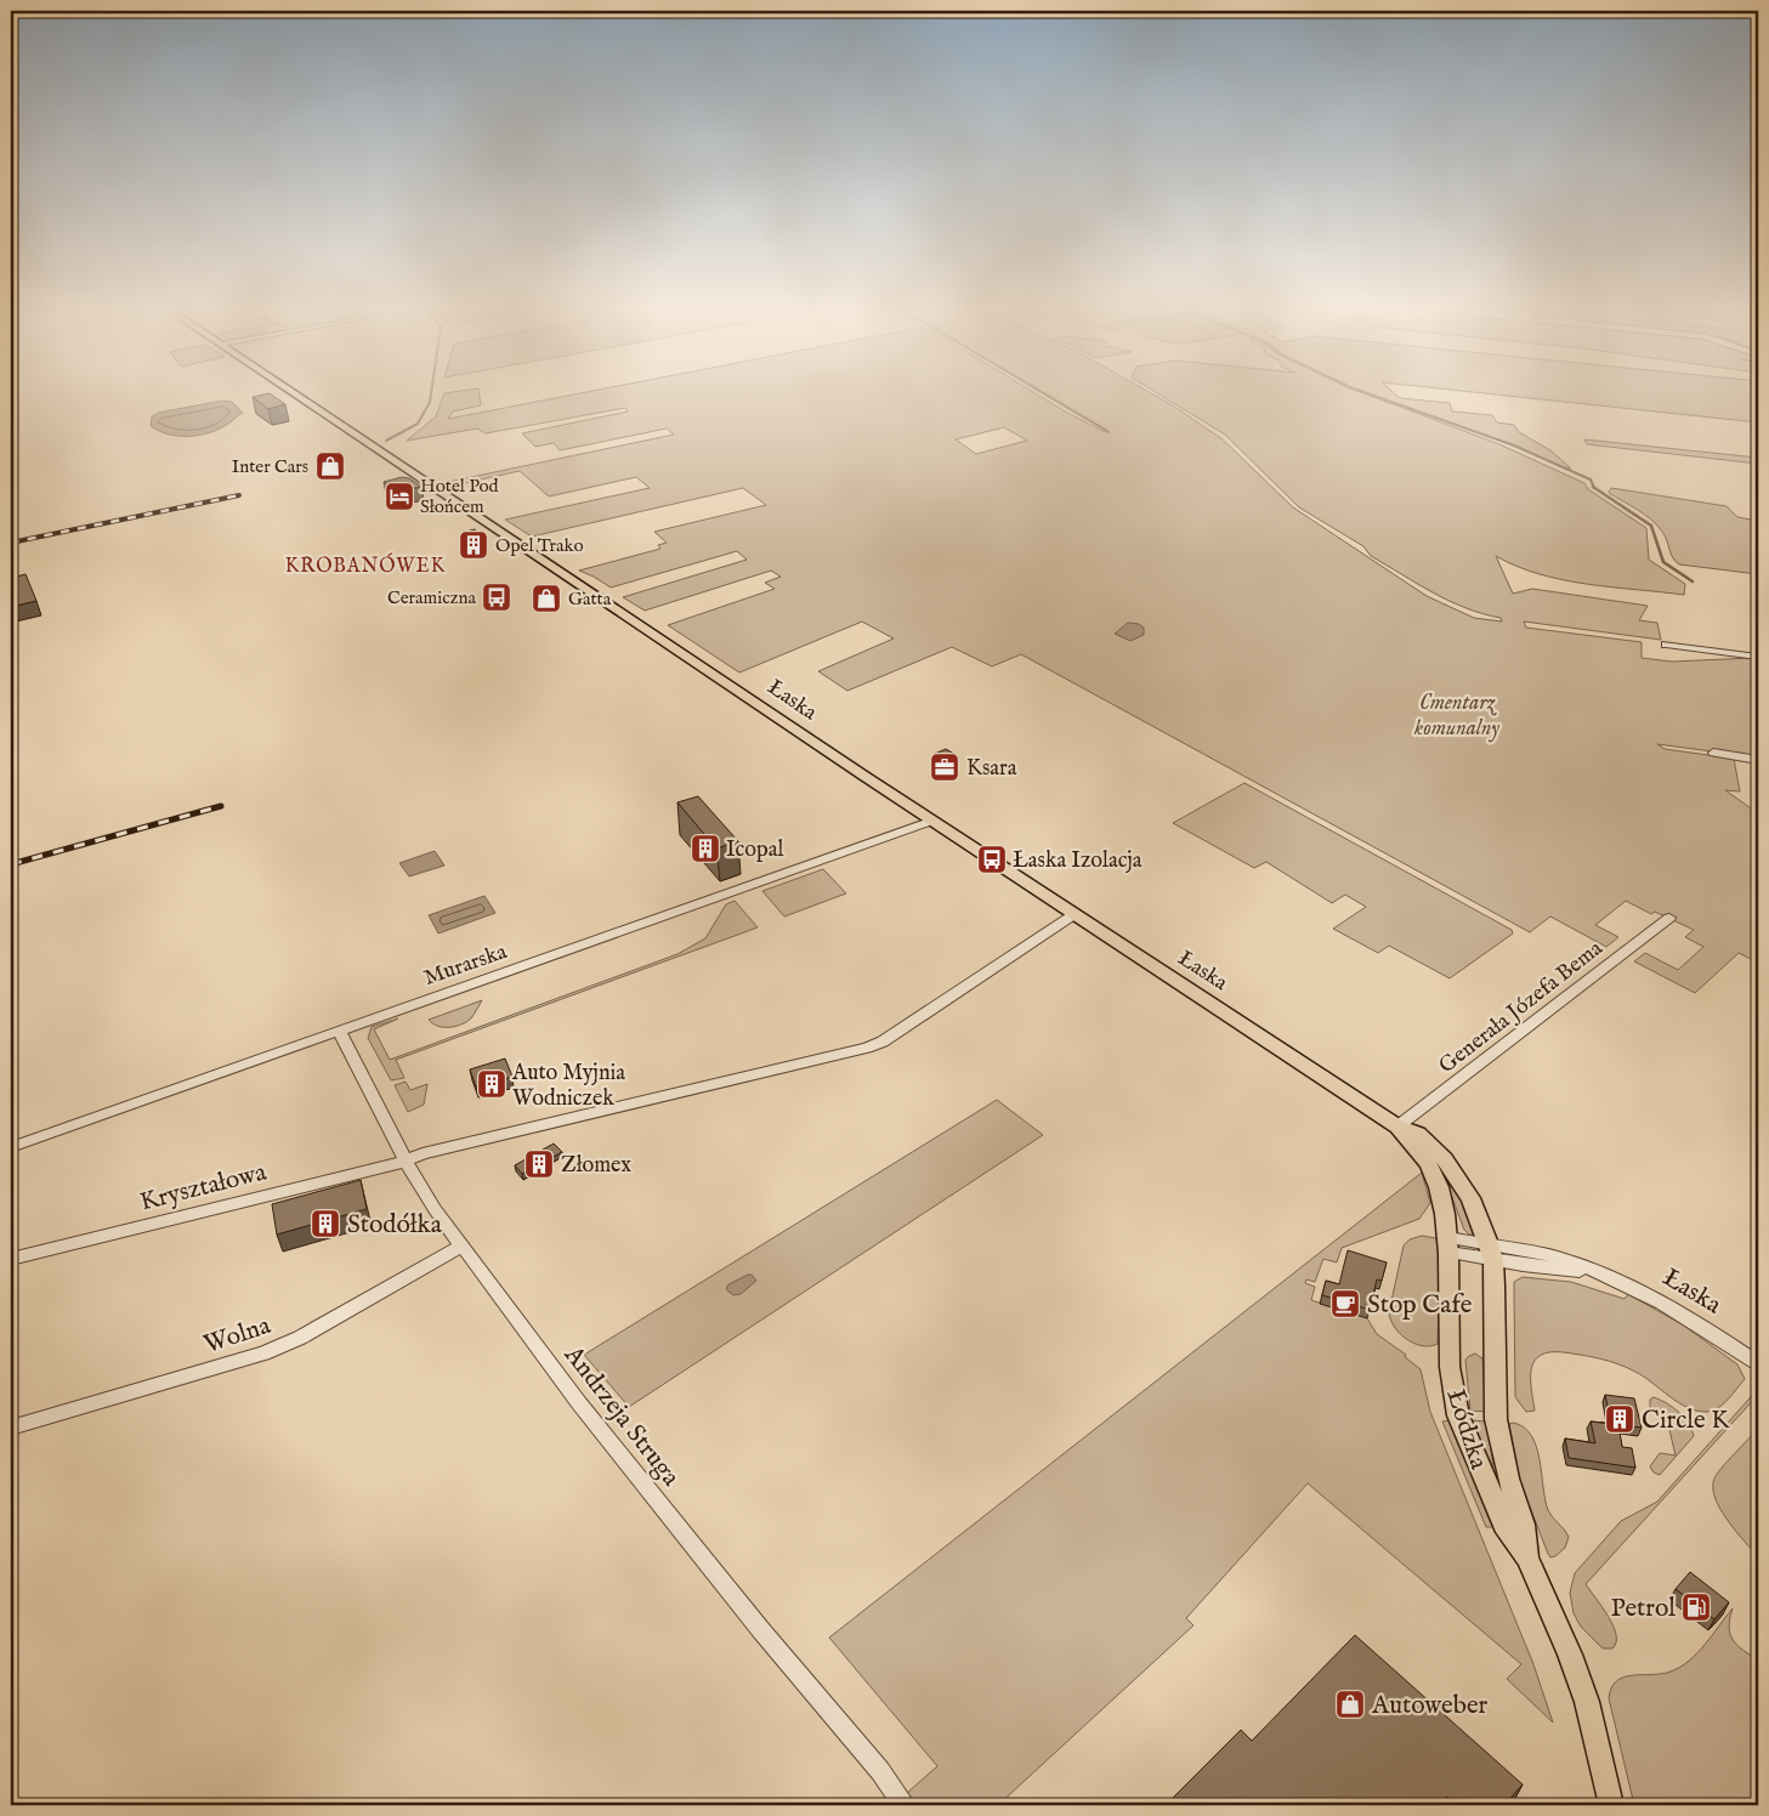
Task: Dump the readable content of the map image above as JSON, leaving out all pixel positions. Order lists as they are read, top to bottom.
{
  "streets": {
    "main road": ["Łaska", "Łódzka"],
    "street": [
      "Murarska",
      "Generała Józefa Bema",
      "Kryształowa",
      "Wolna",
      "Andrzeja Struga"
    ]
  },
  "crossings": [
    ["Łaska", "Murarska"],
    ["Łaska", "Generała Józefa Bema"],
    ["Łaska", "Kryształowa"],
    ["Łaska", "Łódzka"],
    ["Murarska", "Andrzeja Struga"],
    ["Kryształowa", "Andrzeja Struga"],
    ["Wolna", "Andrzeja Struga"]
  ],
  "districts": ["KROBANÓWEK"],
  "parks": ["Cmentarz komunalny"],
  "places": {
    "shop": ["Inter Cars", "Gatta", "Autoweber"],
    "hotel": ["Hotel Pod Słońcem"],
    "building": [
      "Opel Trako",
      "Icopal",
      "Auto Myjnia Wodniczek",
      "Złomex",
      "Stodółka",
      "Circle K"
    ],
    "bus stop": ["Ceramiczna", "Łaska Izolacja"],
    "office": ["Ksara"],
    "cafe": ["Stop Cafe"],
    "fuel station": ["Petrol"]
  }
}
